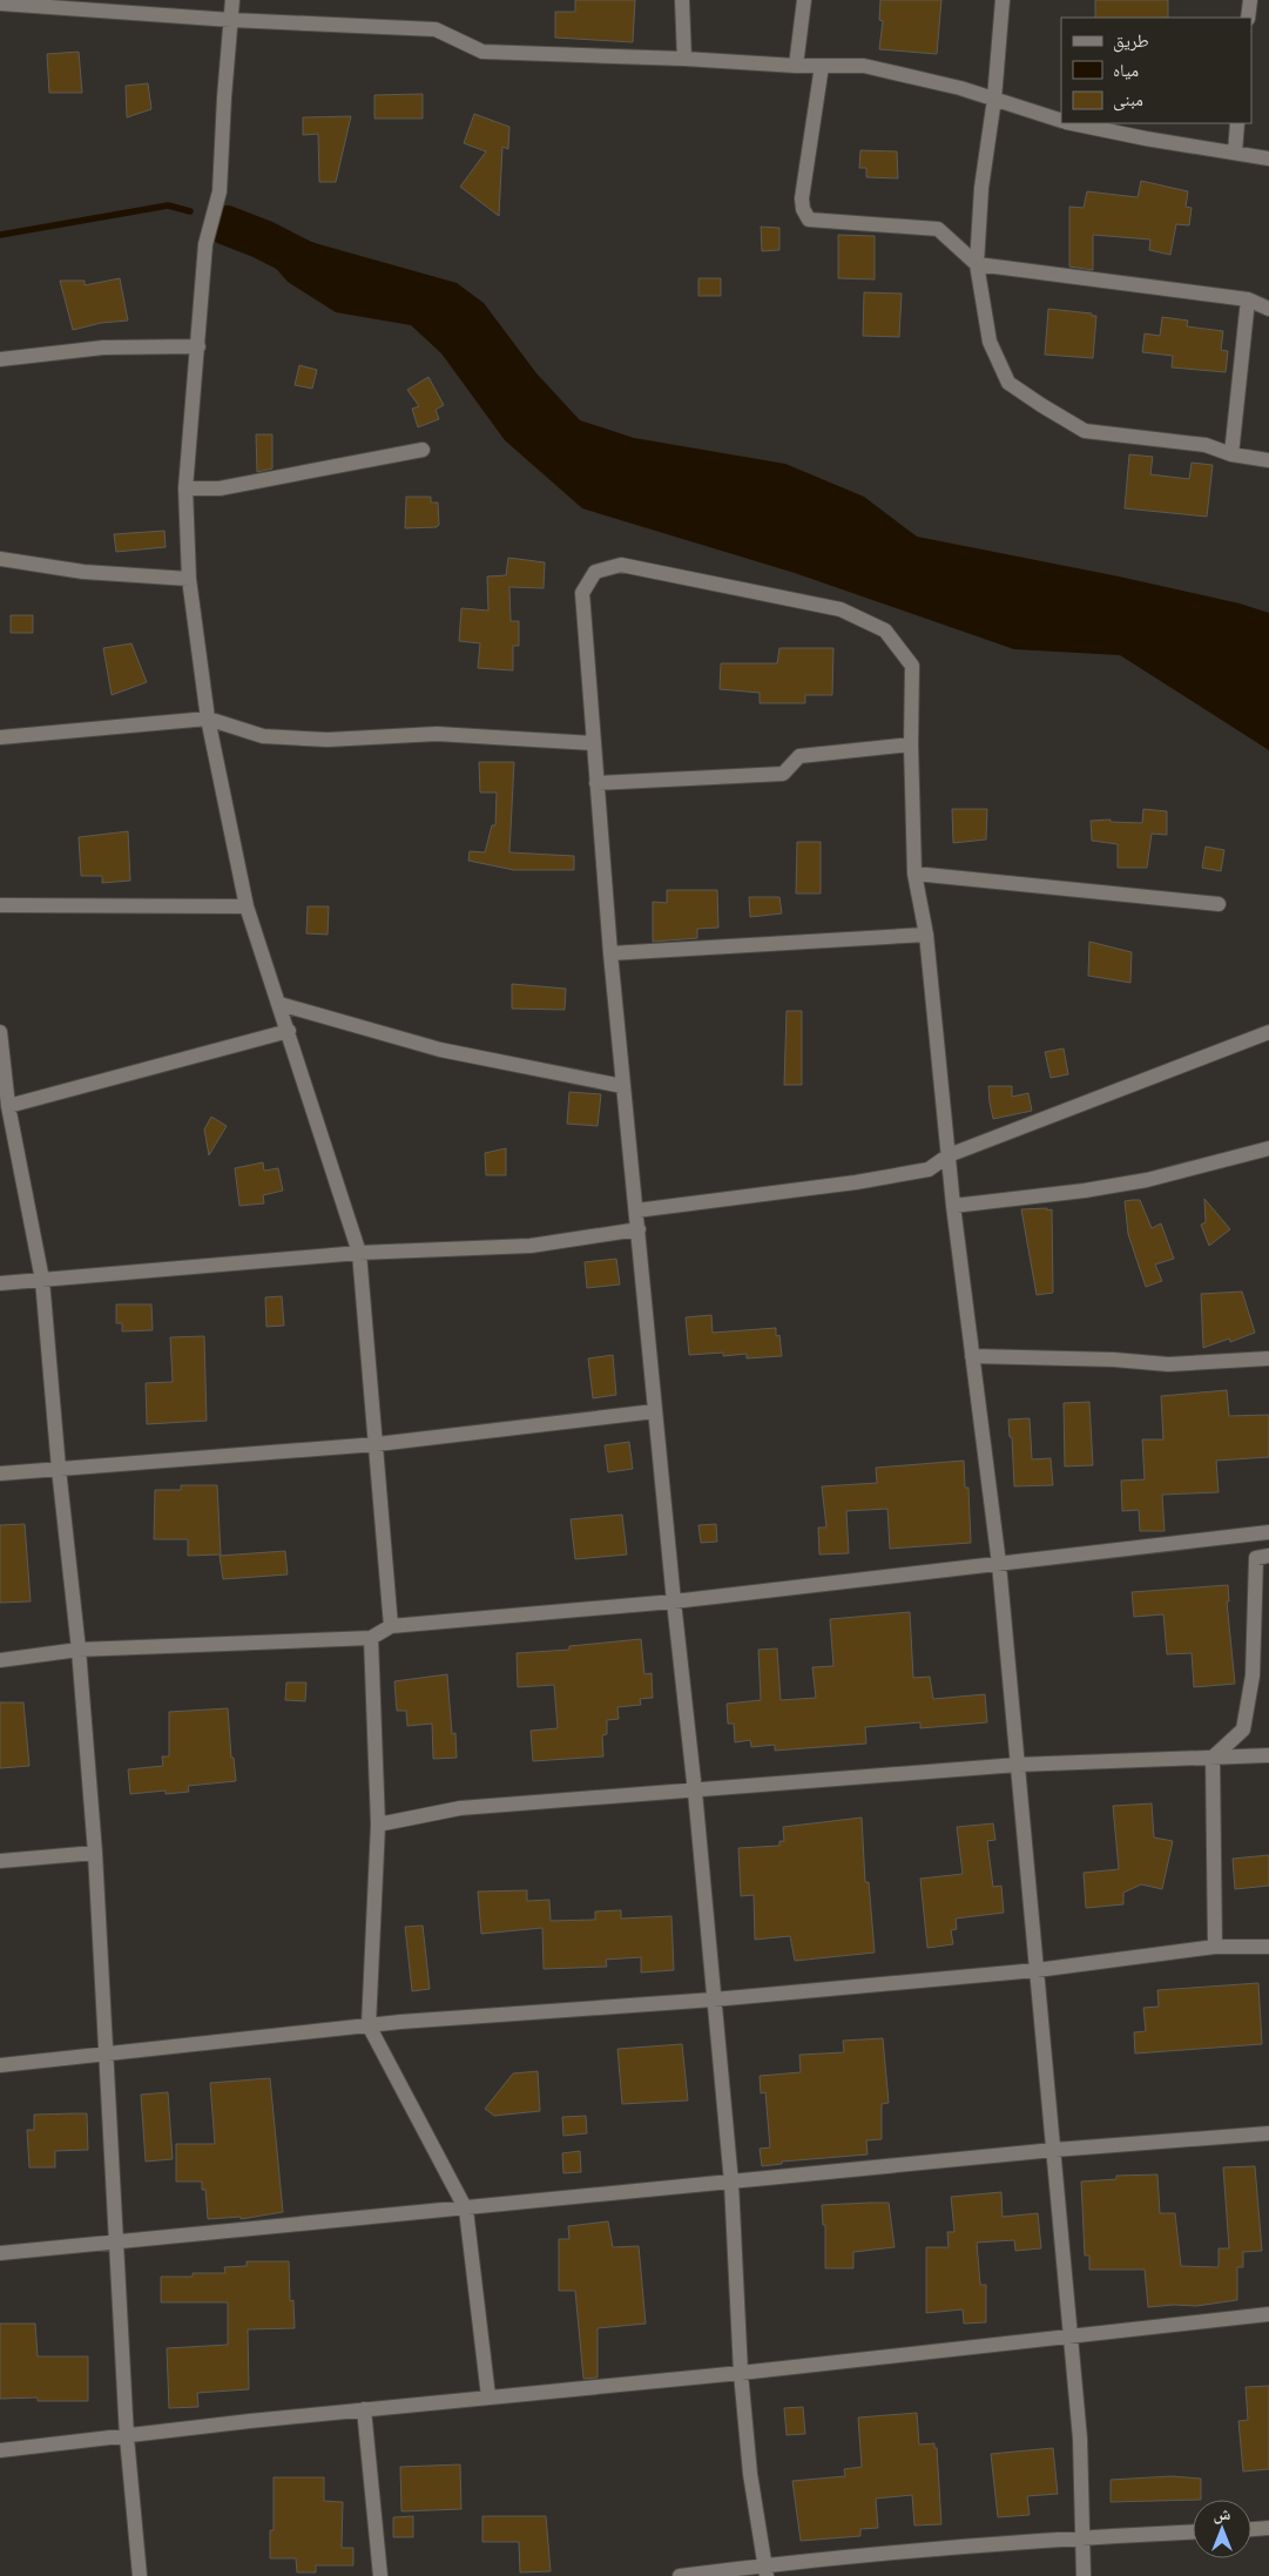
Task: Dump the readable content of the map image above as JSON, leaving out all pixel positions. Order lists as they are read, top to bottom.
{
  "legend": ["طريق", "مياه", "مبنى"],
  "north": "top"
}
